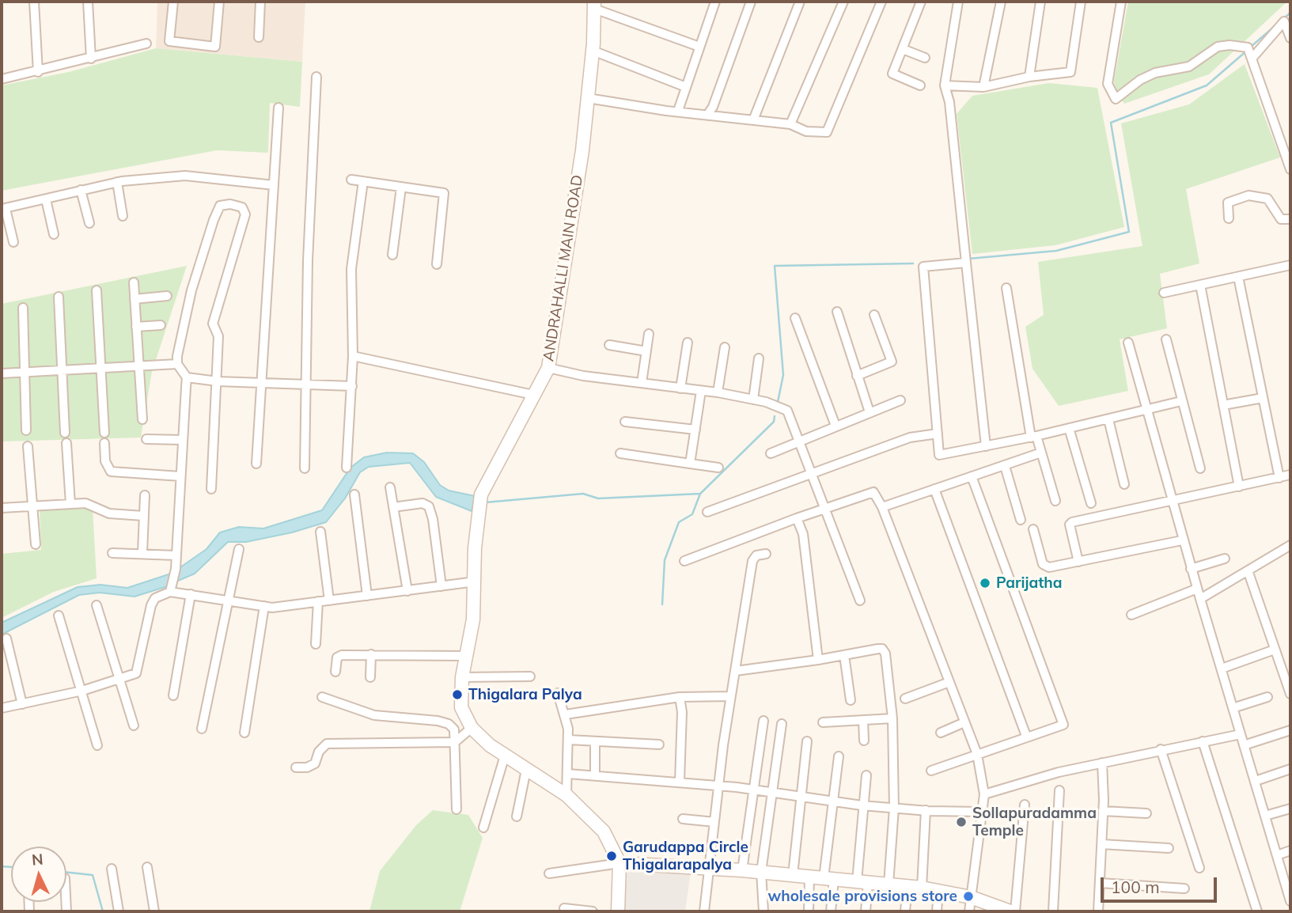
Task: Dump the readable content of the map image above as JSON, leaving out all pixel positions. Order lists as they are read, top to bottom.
{
  "streets": {
    "main road": ["ANDRAHALLI MAIN ROAD"]
  },
  "places": [
    "Parijatha",
    "Thigalara Palya",
    "Sollapuradamma Temple",
    "Garudappa Circle Thigalarapalya",
    "wholesale provisions store"
  ],
  "scale_bar": "100 m",
  "north": "top"
}
